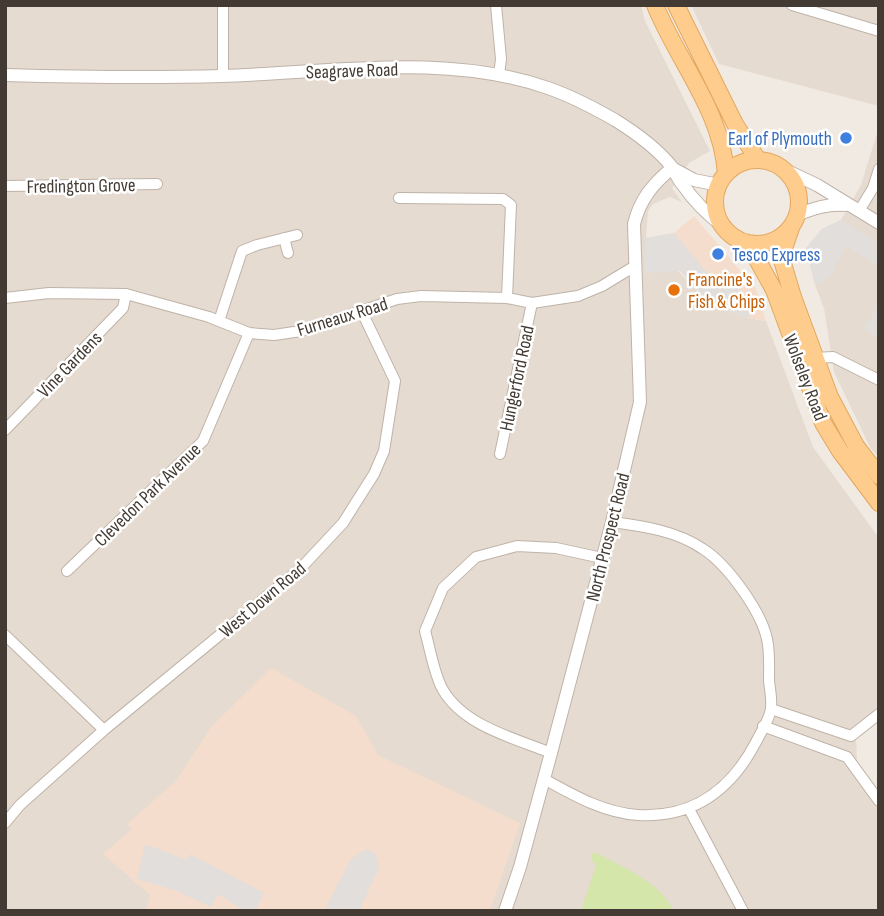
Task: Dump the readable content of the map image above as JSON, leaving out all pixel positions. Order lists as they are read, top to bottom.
{
  "streets": {
    "main road": ["Wolseley Road"],
    "street": [
      "Seagrave Road",
      "Fredington Grove",
      "Furneaux Road",
      "Vine Gardens",
      "Hungerford Road",
      "Clevedon Park Avenue",
      "North Prospect Road",
      "West Down Road"
    ]
  },
  "crossings": [
    ["Seagrave Road", "North Prospect Road"],
    ["Furneaux Road", "Vine Gardens"],
    ["Furneaux Road", "Hungerford Road"],
    ["Furneaux Road", "Clevedon Park Avenue"],
    ["Furneaux Road", "North Prospect Road"],
    ["Furneaux Road", "West Down Road"]
  ],
  "places": ["Earl of Plymouth", "Tesco Express", "Francine's Fish & Chips"]
}
